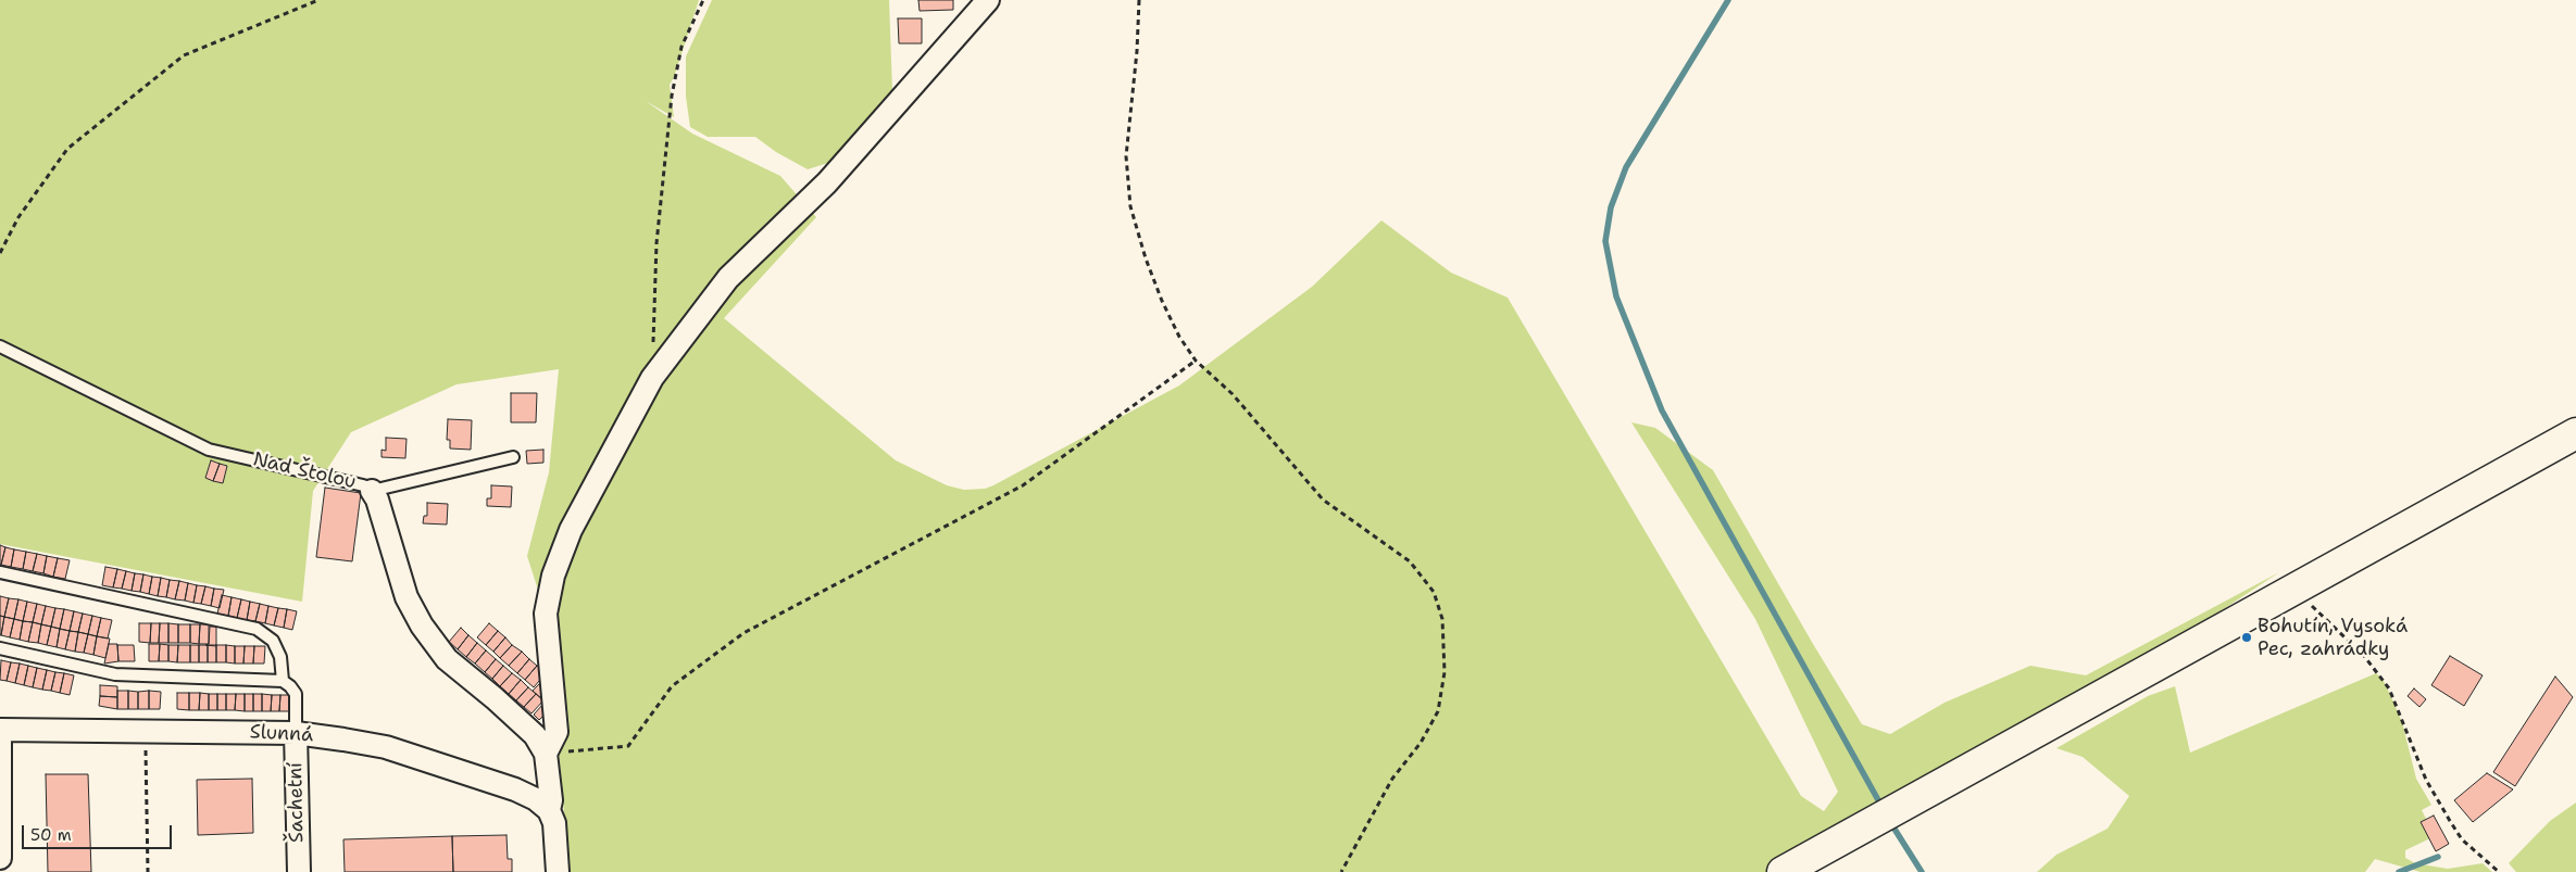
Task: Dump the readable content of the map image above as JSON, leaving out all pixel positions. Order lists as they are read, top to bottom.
{
  "streets": {
    "street": ["Nad Štolou", "Slunná", "Šachetní"]
  },
  "crossings": [
    ["Slunná", "Šachetní"]
  ],
  "places": ["Bohutín, Vysoká Pec, zahrádky"],
  "scale_bar": "50 m"
}
